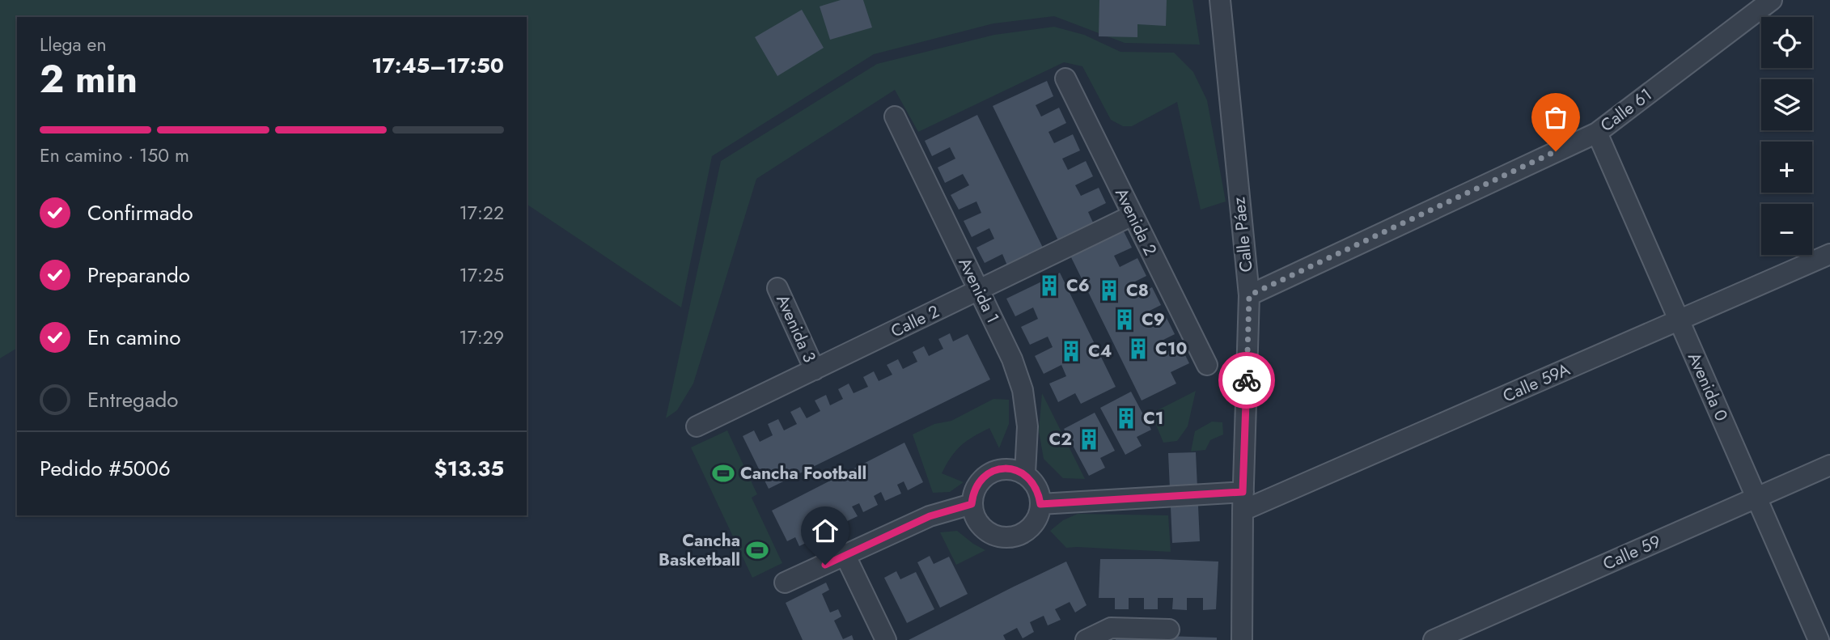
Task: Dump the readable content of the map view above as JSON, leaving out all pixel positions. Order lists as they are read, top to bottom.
{
  "streets": {
    "street": [
      "Calle 61",
      "Avenida 2",
      "Calle Páez",
      "Avenida 1",
      "Calle 2",
      "Avenida 3",
      "Calle 59A",
      "Avenida 0",
      "Calle 59"
    ]
  },
  "crossings": [
    ["Calle 61", "Calle Páez"],
    ["Calle 61", "Avenida 0"],
    ["Avenida 2", "Calle 2"],
    ["Calle Páez", "Calle 59A"],
    ["Avenida 1", "Calle 2"],
    ["Calle 2", "Avenida 3"],
    ["Calle 59A", "Avenida 0"],
    ["Avenida 0", "Calle 59"]
  ],
  "places": {
    "building": [
      "C6",
      "C8",
      "C9",
      "C10",
      "C4",
      "C1",
      "C2"
    ],
    "sports": ["Cancha Football", "Cancha Basketball"]
  },
  "page": {
    "map_buttons": ["+", "−"],
    "heading": ["2 min", "Llega en", "17:45–17:50"],
    "panel": ["Pedido #5006", "$13.35"],
    "bar": "En camino · 150 m",
    "list": [
      ["Confirmado", "17:22"],
      ["Preparando", "17:25"],
      ["En camino", "17:29"],
      "Entregado"
    ]
  }
}
